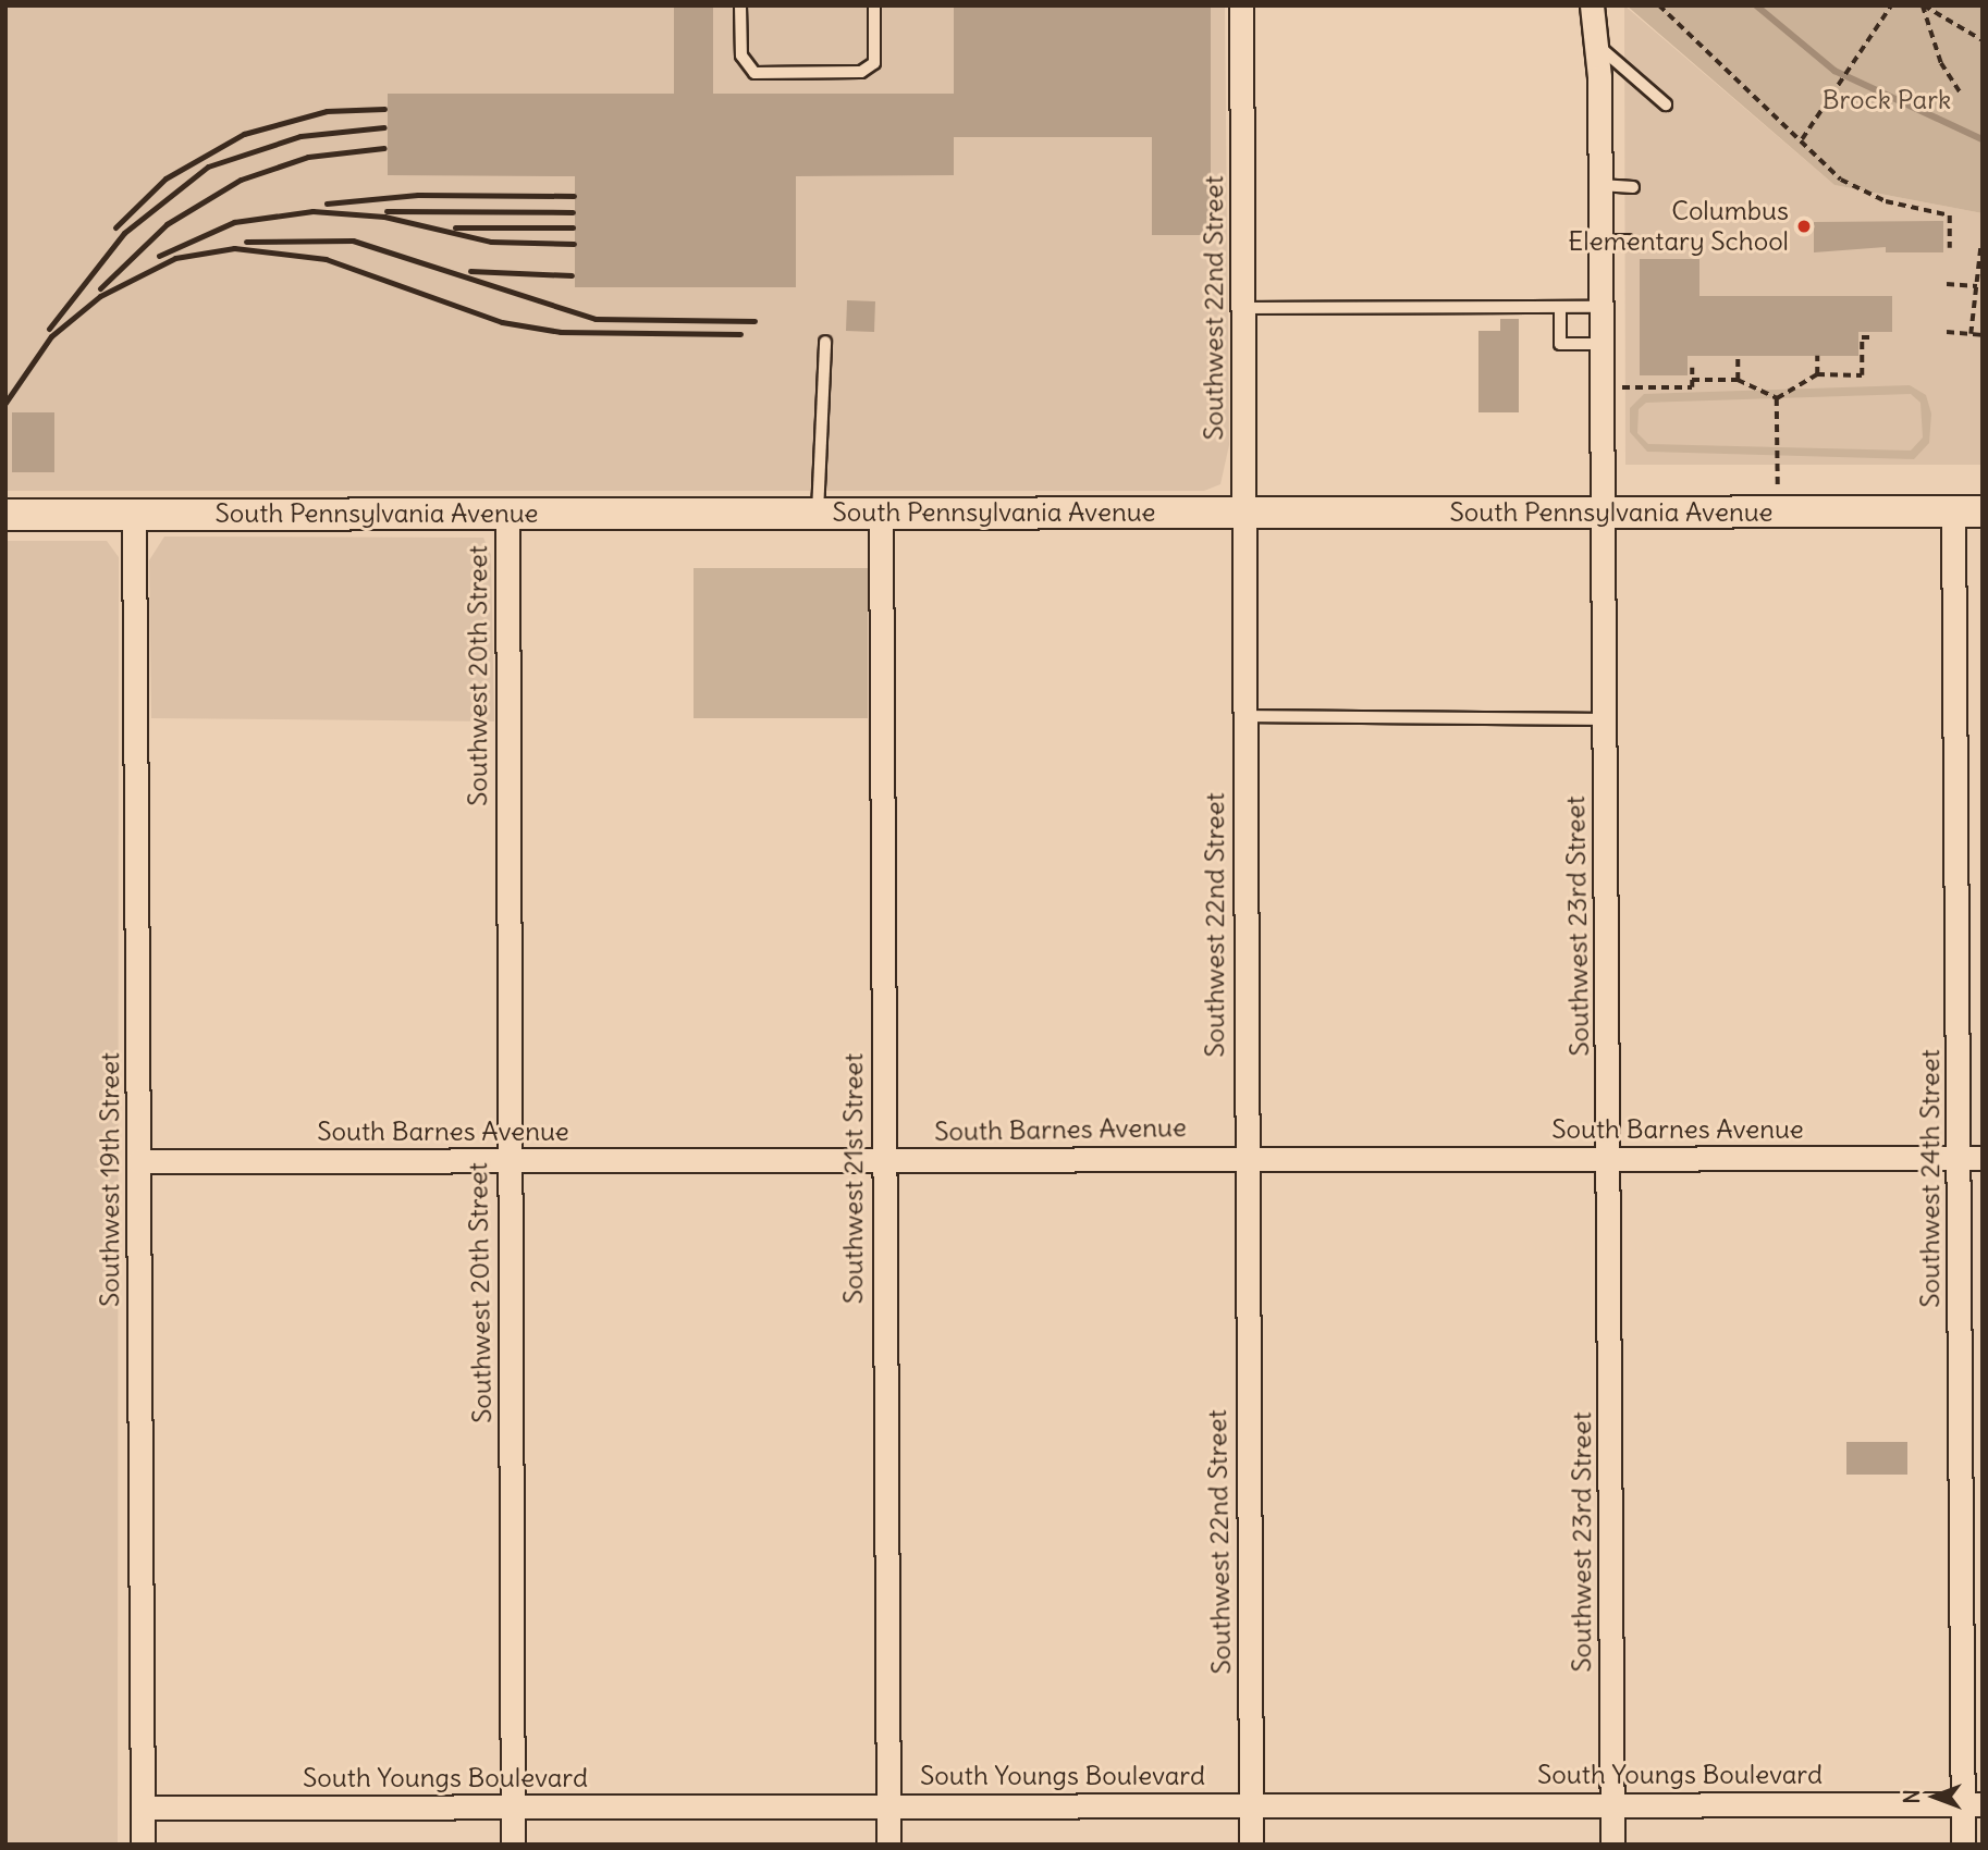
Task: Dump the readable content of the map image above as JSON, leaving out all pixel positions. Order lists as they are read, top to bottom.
{
  "streets": {
    "main road": ["South Pennsylvania Avenue"],
    "street": [
      "Southwest 22nd Street",
      "Southwest 20th Street",
      "Southwest 23rd Street",
      "South Barnes Avenue",
      "Southwest 21st Street",
      "Southwest 24th Street",
      "Southwest 19th Street",
      "South Youngs Boulevard"
    ]
  },
  "crossings": [
    ["Southwest 22nd Street", "South Pennsylvania Avenue"],
    ["Southwest 22nd Street", "South Barnes Avenue"],
    ["Southwest 22nd Street", "South Youngs Boulevard"],
    ["South Pennsylvania Avenue", "Southwest 20th Street"],
    ["South Pennsylvania Avenue", "Southwest 23rd Street"],
    ["South Pennsylvania Avenue", "Southwest 21st Street"],
    ["South Pennsylvania Avenue", "Southwest 24th Street"],
    ["South Pennsylvania Avenue", "Southwest 19th Street"],
    ["Southwest 20th Street", "South Barnes Avenue"],
    ["Southwest 20th Street", "South Youngs Boulevard"],
    ["Southwest 23rd Street", "South Barnes Avenue"],
    ["Southwest 23rd Street", "South Youngs Boulevard"],
    ["South Barnes Avenue", "Southwest 21st Street"],
    ["South Barnes Avenue", "Southwest 24th Street"],
    ["South Barnes Avenue", "Southwest 19th Street"],
    ["Southwest 21st Street", "South Youngs Boulevard"],
    ["Southwest 24th Street", "South Youngs Boulevard"],
    ["Southwest 19th Street", "South Youngs Boulevard"]
  ],
  "parks": ["Brock Park"],
  "places": ["Columbus Elementary School"],
  "north": "left"
}
